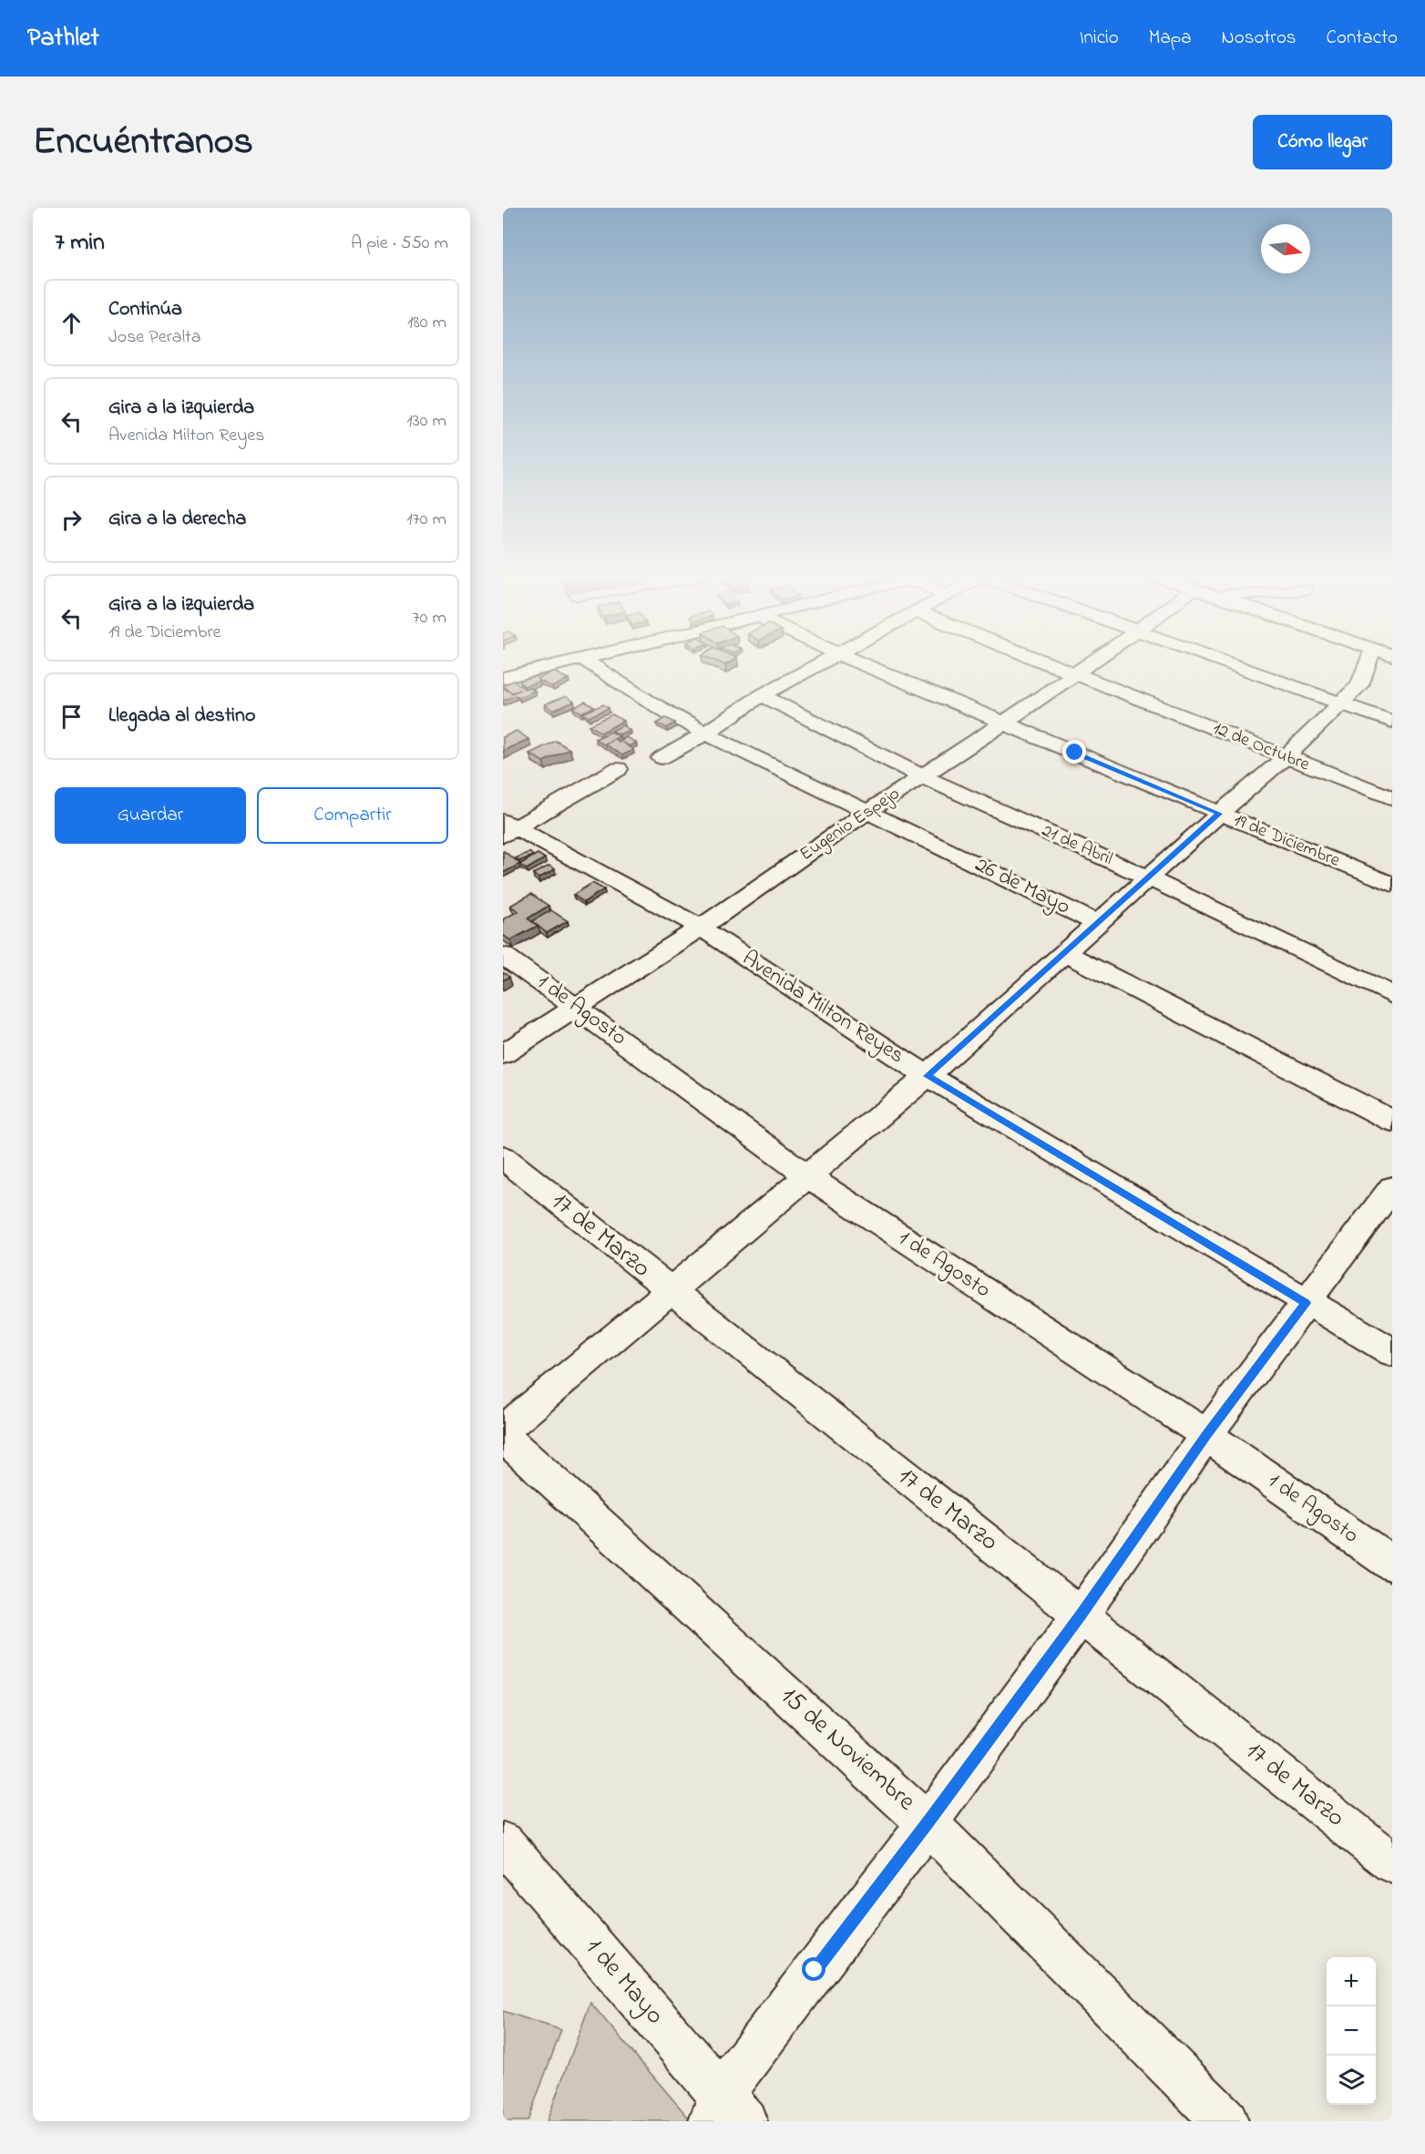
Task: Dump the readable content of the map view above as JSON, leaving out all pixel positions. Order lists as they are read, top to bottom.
{
  "streets": {
    "street": [
      "12 de Octubre",
      "Eugenio Espejo",
      "19 de Diciembre",
      "21 de Abril",
      "26 de Mayo",
      "Avenida Milton Reyes",
      "1 de Agosto",
      "17 de Marzo",
      "15 de Noviembre",
      "1 de Mayo"
    ]
  },
  "crossings": [
    ["12 de Octubre", "Eugenio Espejo"],
    ["Eugenio Espejo", "19 de Diciembre"],
    ["Eugenio Espejo", "21 de Abril"],
    ["Eugenio Espejo", "26 de Mayo"],
    ["Eugenio Espejo", "Avenida Milton Reyes"],
    ["Eugenio Espejo", "1 de Agosto"]
  ],
  "north": "right",
  "page": {
    "header": "Pathlet",
    "nav": [
      "Inicio",
      "Mapa",
      "Nosotros",
      "Contacto"
    ],
    "title": "Encuéntranos",
    "buttons": [
      "Cómo llegar",
      ["Guardar", "Compartir"]
    ],
    "heading": ["7 min", "A pie · 550 m"],
    "list": [
      ["Continúa", "Jose Peralta", "180 m"],
      ["Gira a la izquierda", "Avenida Milton Reyes", "130 m"],
      ["Gira a la derecha", "170 m"],
      ["Gira a la izquierda", "19 de Diciembre", "70 m"],
      "Llegada al destino"
    ],
    "map_buttons": ["+", "−"]
  }
}
